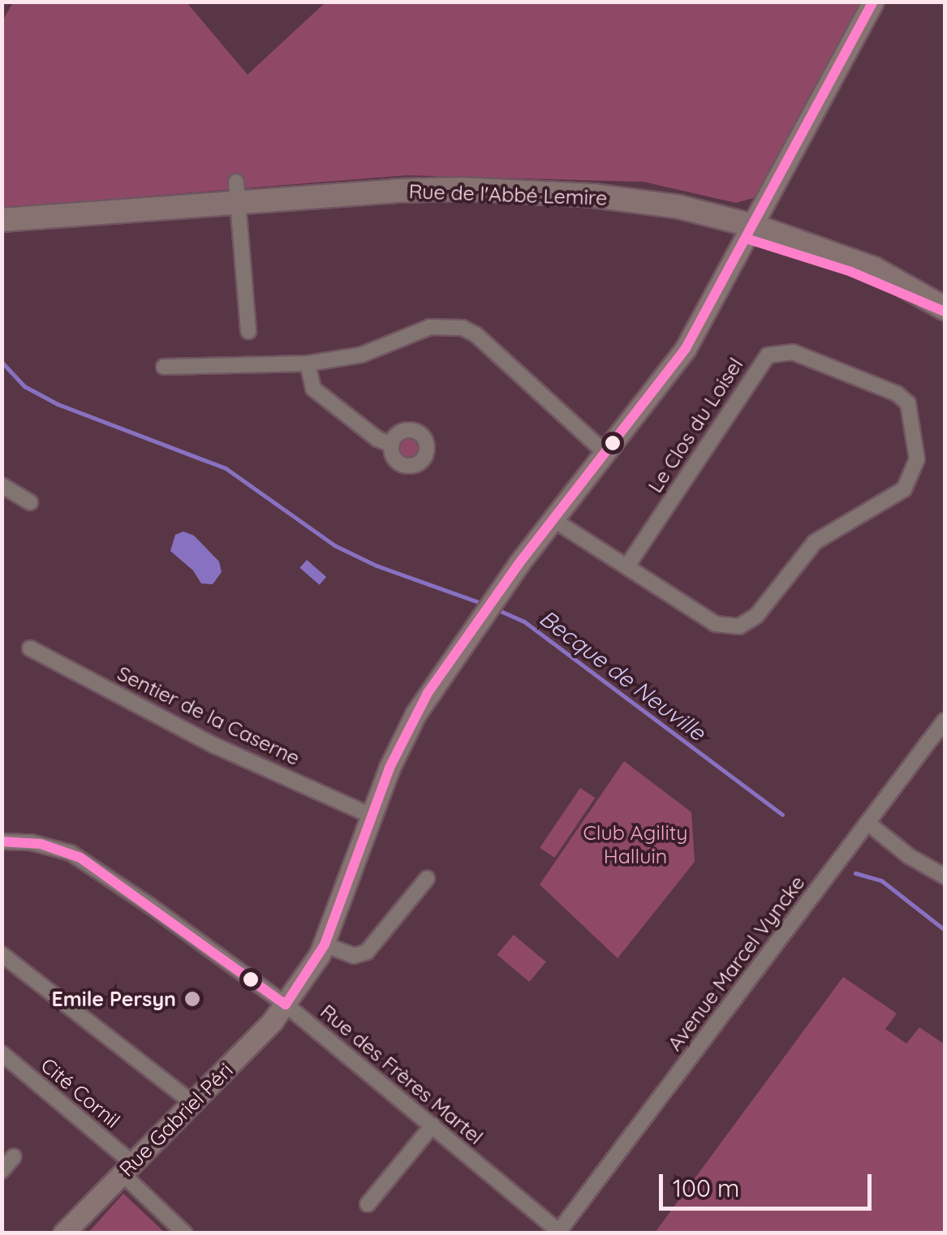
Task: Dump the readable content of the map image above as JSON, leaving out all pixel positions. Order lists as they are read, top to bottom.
{
  "streets": {
    "main road": ["Rue de l'Abbé Lemire"],
    "street": [
      "Le Clos du Loisel",
      "Sentier de la Caserne",
      "Avenue Marcel Vyncke",
      "Rue des Frères Martel",
      "Cité Cornil",
      "Rue Gabriel Péri"
    ]
  },
  "crossings": [
    ["Rue de l'Abbé Lemire", "Rue Gabriel Péri"],
    ["Le Clos du Loisel", "Rue Gabriel Péri"],
    ["Sentier de la Caserne", "Rue Gabriel Péri"],
    ["Avenue Marcel Vyncke", "Rue des Frères Martel"],
    ["Rue des Frères Martel", "Rue Gabriel Péri"],
    ["Cité Cornil", "Rue Gabriel Péri"]
  ],
  "water": ["Becque de Neuville"],
  "parks": ["Club Agility Halluin"],
  "places": ["Emile Persyn"],
  "scale_bar": "100 m"
}
